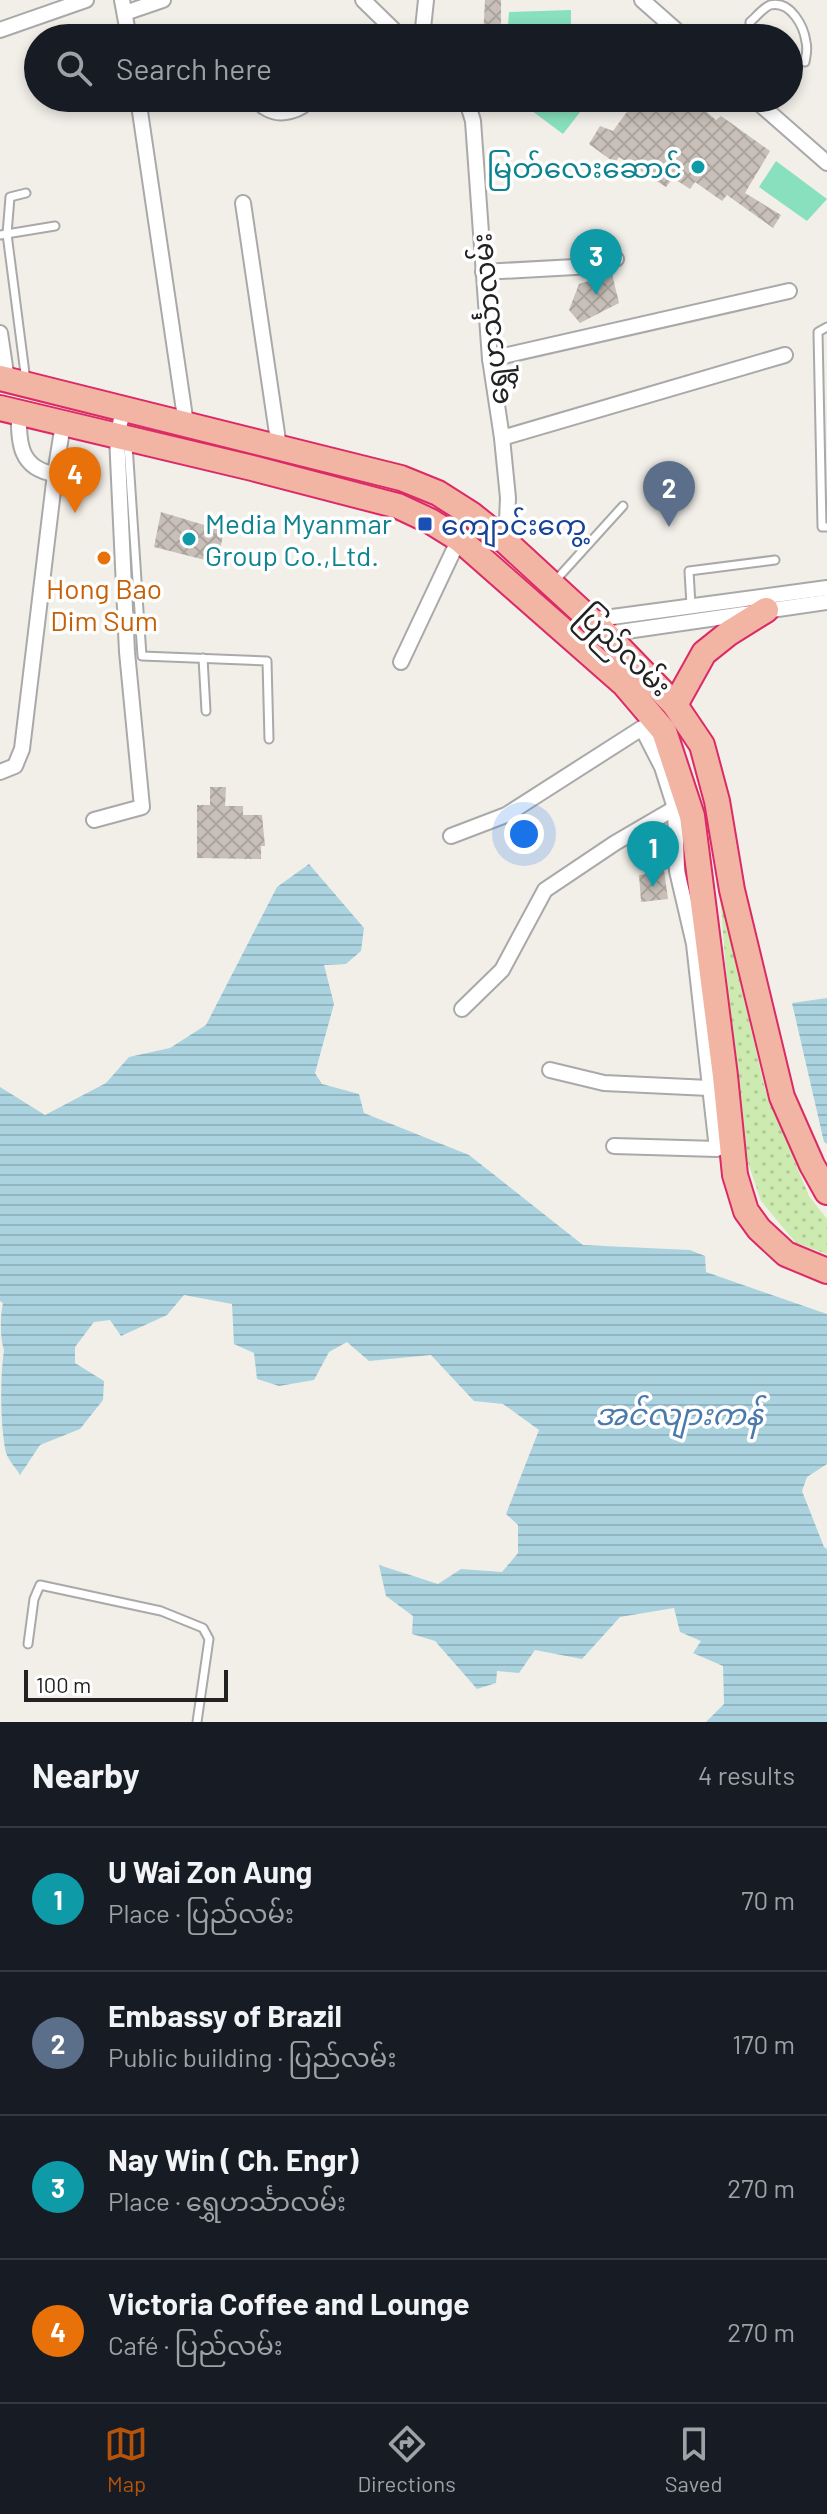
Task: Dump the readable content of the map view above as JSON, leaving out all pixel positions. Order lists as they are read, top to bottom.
{
  "streets": {
    "highway": ["ပြည်လမ်း"],
    "street": ["ရွှေဟင်္သာလမ်း"]
  },
  "crossings": [
    ["ရွှေဟင်္သာလမ်း", "ပြည်လမ်း"]
  ],
  "water": ["အင်လျားကန်"],
  "places": {
    "other": ["မြတ်လေးဆောင်", "Media Myanmar Group Co.,Ltd.", "Hong Bao Dim Sum"],
    "transit": ["ကျောင်းကွေ့"]
  },
  "scale_bar": "100 m",
  "page": {
    "search": "Search here",
    "pins": [
      "3",
      "4",
      "2",
      "1"
    ],
    "scale": "100 m",
    "heading": ["Nearby", "4 results"],
    "list": [
      {
        "mark": "1",
        "name": "U Wai Zon Aung",
        "note": "Place · ပြည်လမ်း",
        "value": "70 m"
      },
      {
        "mark": "2",
        "name": "Embassy of Brazil",
        "note": "Public building · ပြည်လမ်း",
        "value": "170 m"
      },
      {
        "mark": "3",
        "name": "Nay Win ( Ch. Engr)",
        "note": "Place · ရွှေဟင်္သာလမ်း",
        "value": "270 m"
      },
      {
        "mark": "4",
        "name": "Victoria Coffee and Lounge",
        "note": "Café · ပြည်လမ်း",
        "value": "270 m"
      }
    ],
    "nav": ["Map", "Directions", "Saved"]
  }
}
